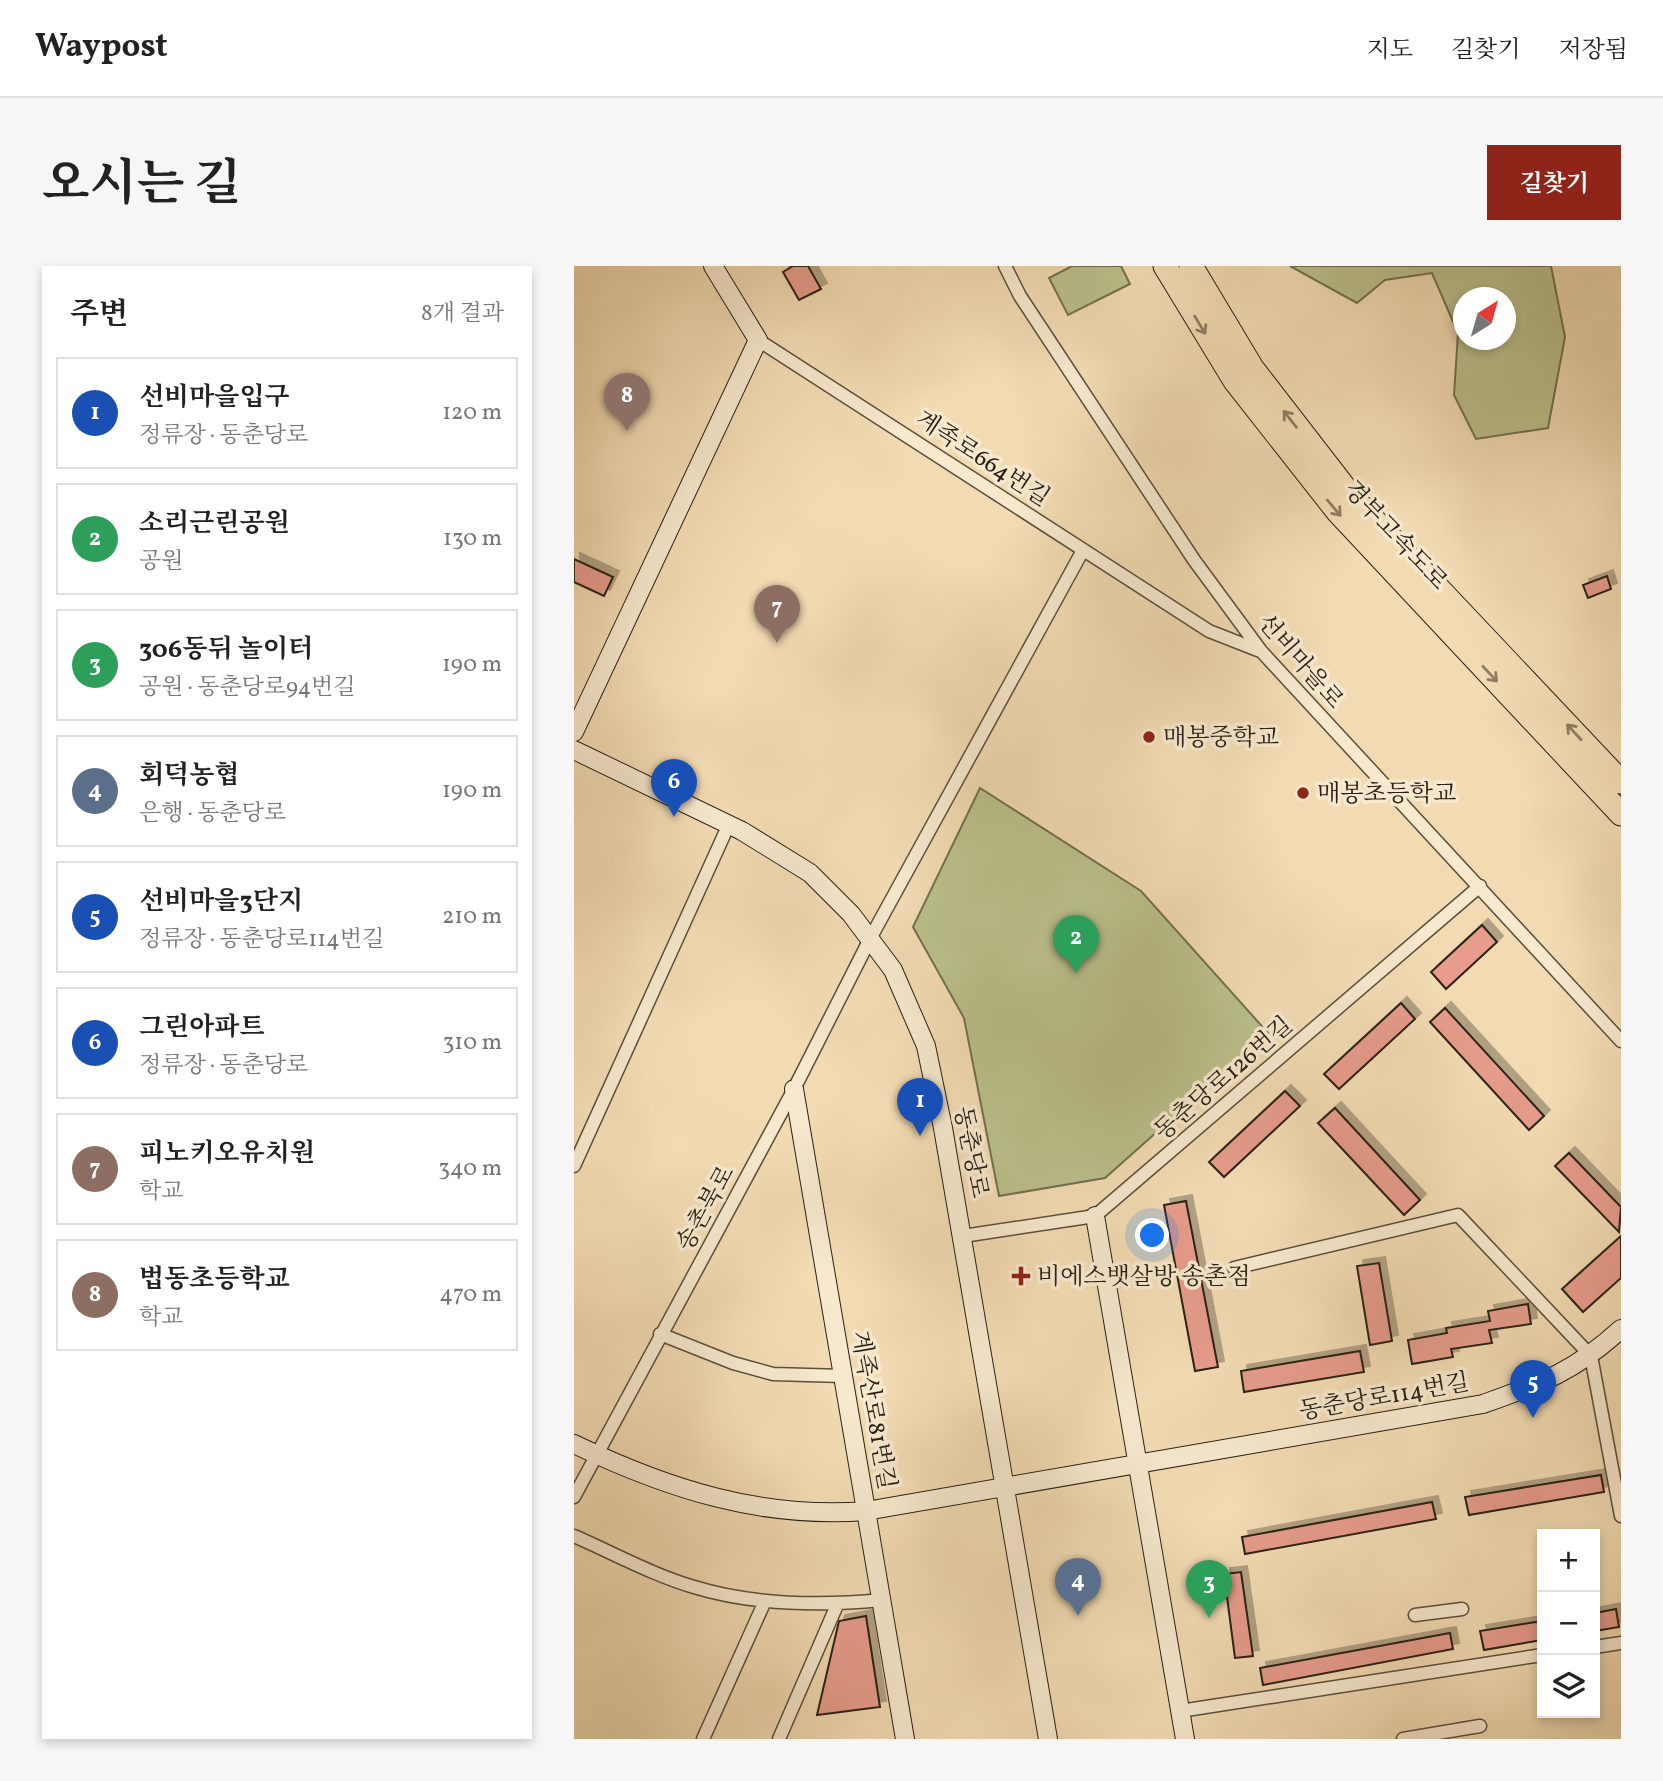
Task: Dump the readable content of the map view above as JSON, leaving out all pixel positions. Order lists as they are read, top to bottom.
{
  "streets": {
    "highway": ["경부고속도로"],
    "main road": [
      "계족로664번길",
      "동춘당로",
      "동춘당로114번길",
      "계족산로81번길"
    ],
    "street": ["선비마을로", "동춘당로126번길", "송촌북로"]
  },
  "crossings": [
    ["계족로664번길", "선비마을로"],
    ["계족로664번길", "송촌북로"],
    ["선비마을로", "동춘당로126번길"],
    ["동춘당로", "송촌북로"],
    ["동춘당로", "동춘당로114번길"],
    ["송촌북로", "동춘당로114번길"],
    ["송촌북로", "계족산로81번길"],
    ["동춘당로114번길", "계족산로81번길"]
  ],
  "places": {
    "other": ["매봉중학교", "매봉초등학교"],
    "health": ["비에스뱃살방 송촌점"]
  },
  "north": "top right",
  "page": {
    "header": "Waypost",
    "nav": ["지도", "길찾기", "저장됨"],
    "title": "오시는 길",
    "buttons": "길찾기",
    "heading": ["주변", "8개 결과"],
    "list": [
      {
        "mark": "1",
        "name": "선비마을입구",
        "note": "정류장 · 동춘당로",
        "value": "120 m"
      },
      {
        "mark": "2",
        "name": "소리근린공원",
        "note": "공원",
        "value": "130 m"
      },
      {
        "mark": "3",
        "name": "306동뒤 놀이터",
        "note": "공원 · 동춘당로94번길",
        "value": "190 m"
      },
      {
        "mark": "4",
        "name": "회덕농협",
        "note": "은행 · 동춘당로",
        "value": "190 m"
      },
      {
        "mark": "5",
        "name": "선비마을3단지",
        "note": "정류장 · 동춘당로114번길",
        "value": "210 m"
      },
      {
        "mark": "6",
        "name": "그린아파트",
        "note": "정류장 · 동춘당로",
        "value": "310 m"
      },
      {
        "mark": "7",
        "name": "피노키오유치원",
        "note": "학교",
        "value": "340 m"
      },
      {
        "mark": "8",
        "name": "법동초등학교",
        "note": "학교",
        "value": "470 m"
      }
    ],
    "pins": [
      "8",
      "7",
      "6",
      "2",
      "1",
      "5",
      "4",
      "3"
    ],
    "map_buttons": ["+", "−"]
  }
}
